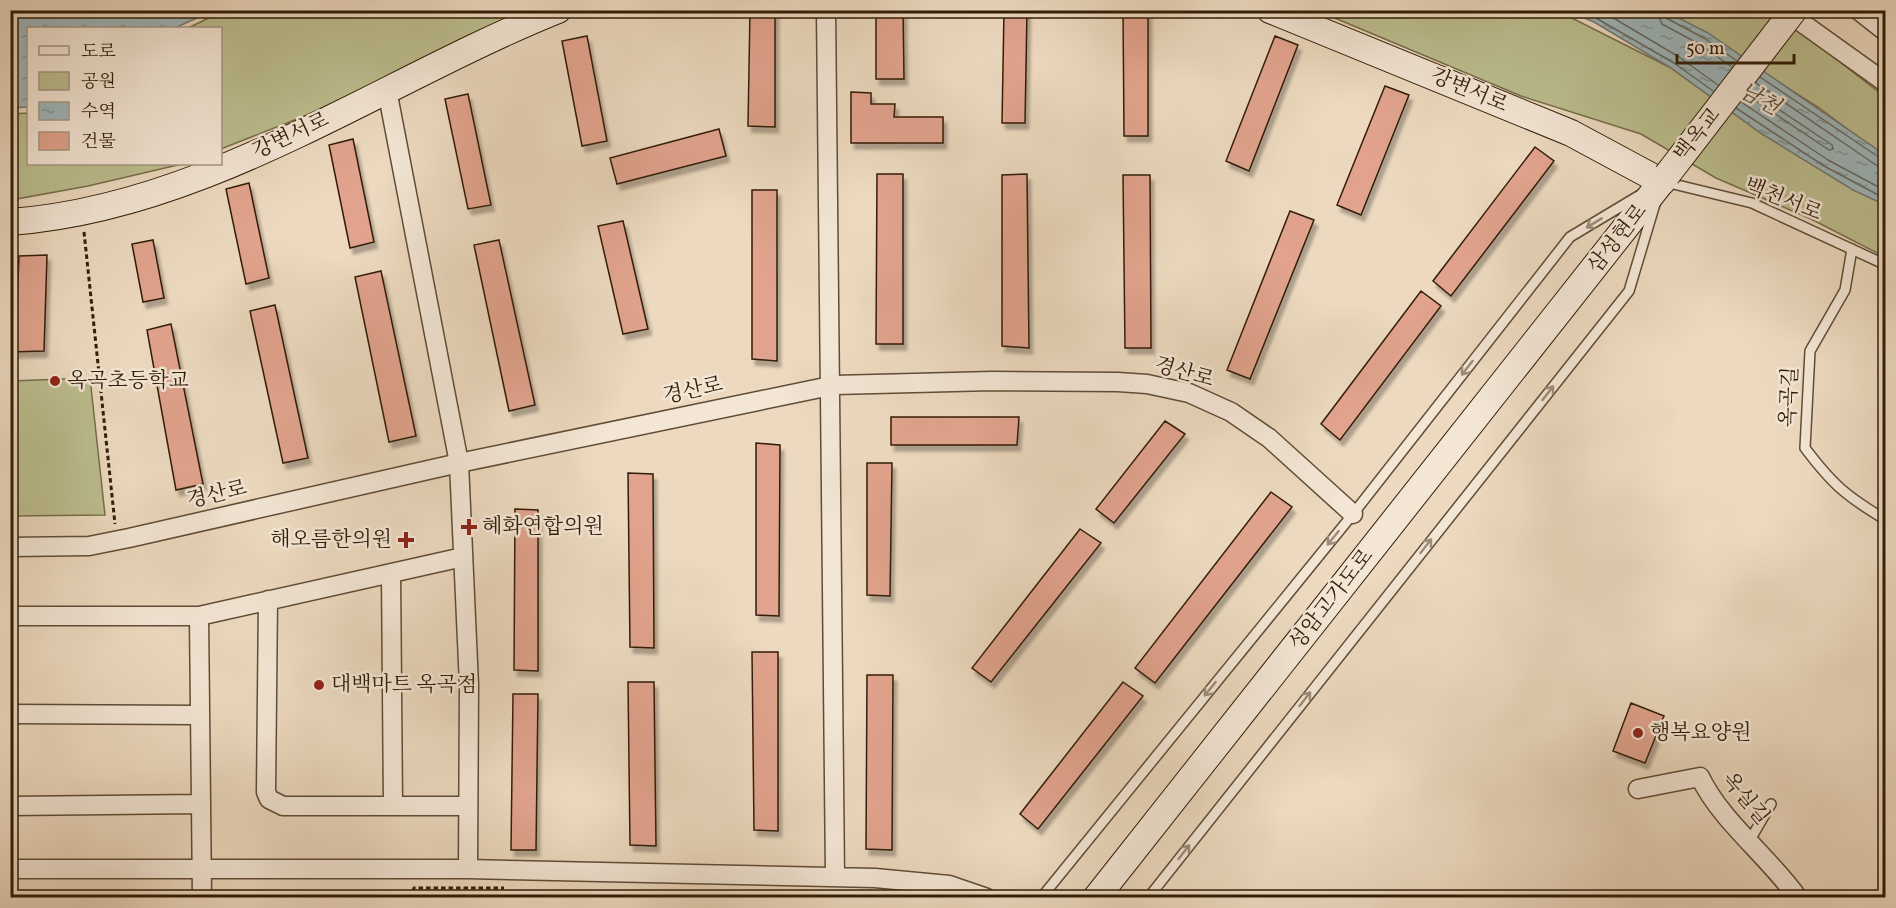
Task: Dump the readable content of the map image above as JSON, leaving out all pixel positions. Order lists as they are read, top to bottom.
{
  "streets": {
    "main road": [
      "강변서로",
      "백옥교",
      "삼성현로",
      "성암고가도로"
    ],
    "street": ["경산로", "옥실길"],
    "lane": ["백천서로", "옥곡길"]
  },
  "crossings": [
    ["강변서로", "백옥교"],
    ["강변서로", "백천서로"],
    ["강변서로", "삼성현로"],
    ["백옥교", "백천서로"],
    ["백옥교", "삼성현로"],
    ["백천서로", "삼성현로"],
    ["백천서로", "옥곡길"],
    ["삼성현로", "성암고가도로"]
  ],
  "water": ["남천"],
  "places": {
    "other": ["옥곡초등학교", "대백마트 옥곡점", "행복요양원"],
    "health": ["혜화연합의원", "해오름한의원"]
  },
  "legend": [
    "도로",
    "공원",
    "수역",
    "건물"
  ],
  "scale_bar": "50 m"
}
